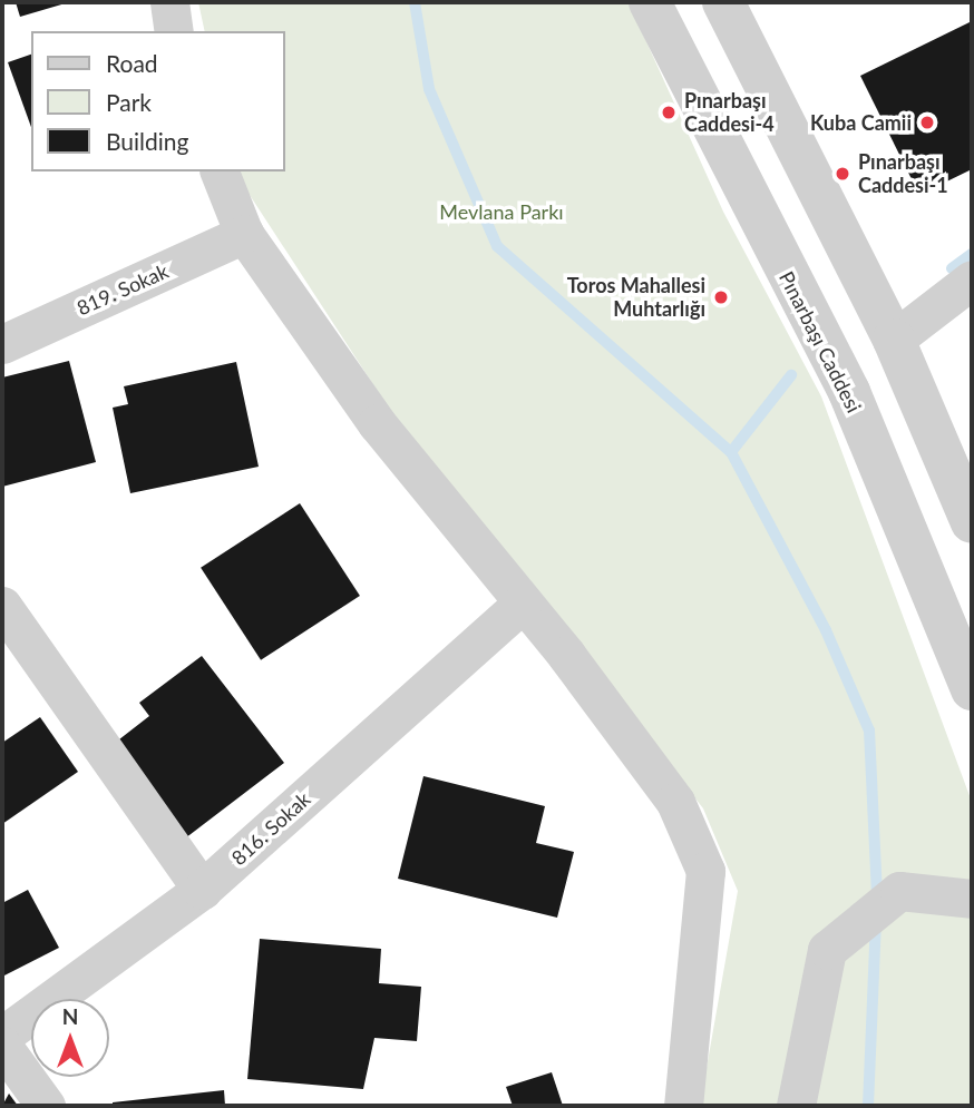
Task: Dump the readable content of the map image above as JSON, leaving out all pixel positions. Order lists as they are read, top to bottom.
{
  "streets": {
    "street": ["819. Sokak", "Pınarbaşı Caddesi", "816. Sokak"]
  },
  "parks": ["Mevlana Parkı"],
  "places": [
    "Pınarbaşı Caddesi-4",
    "Kuba Camii",
    "Pınarbaşı Caddesi-1",
    "Toros Mahallesi Muhtarlığı"
  ],
  "legend": ["Road", "Park", "Building"],
  "north": "top"
}
